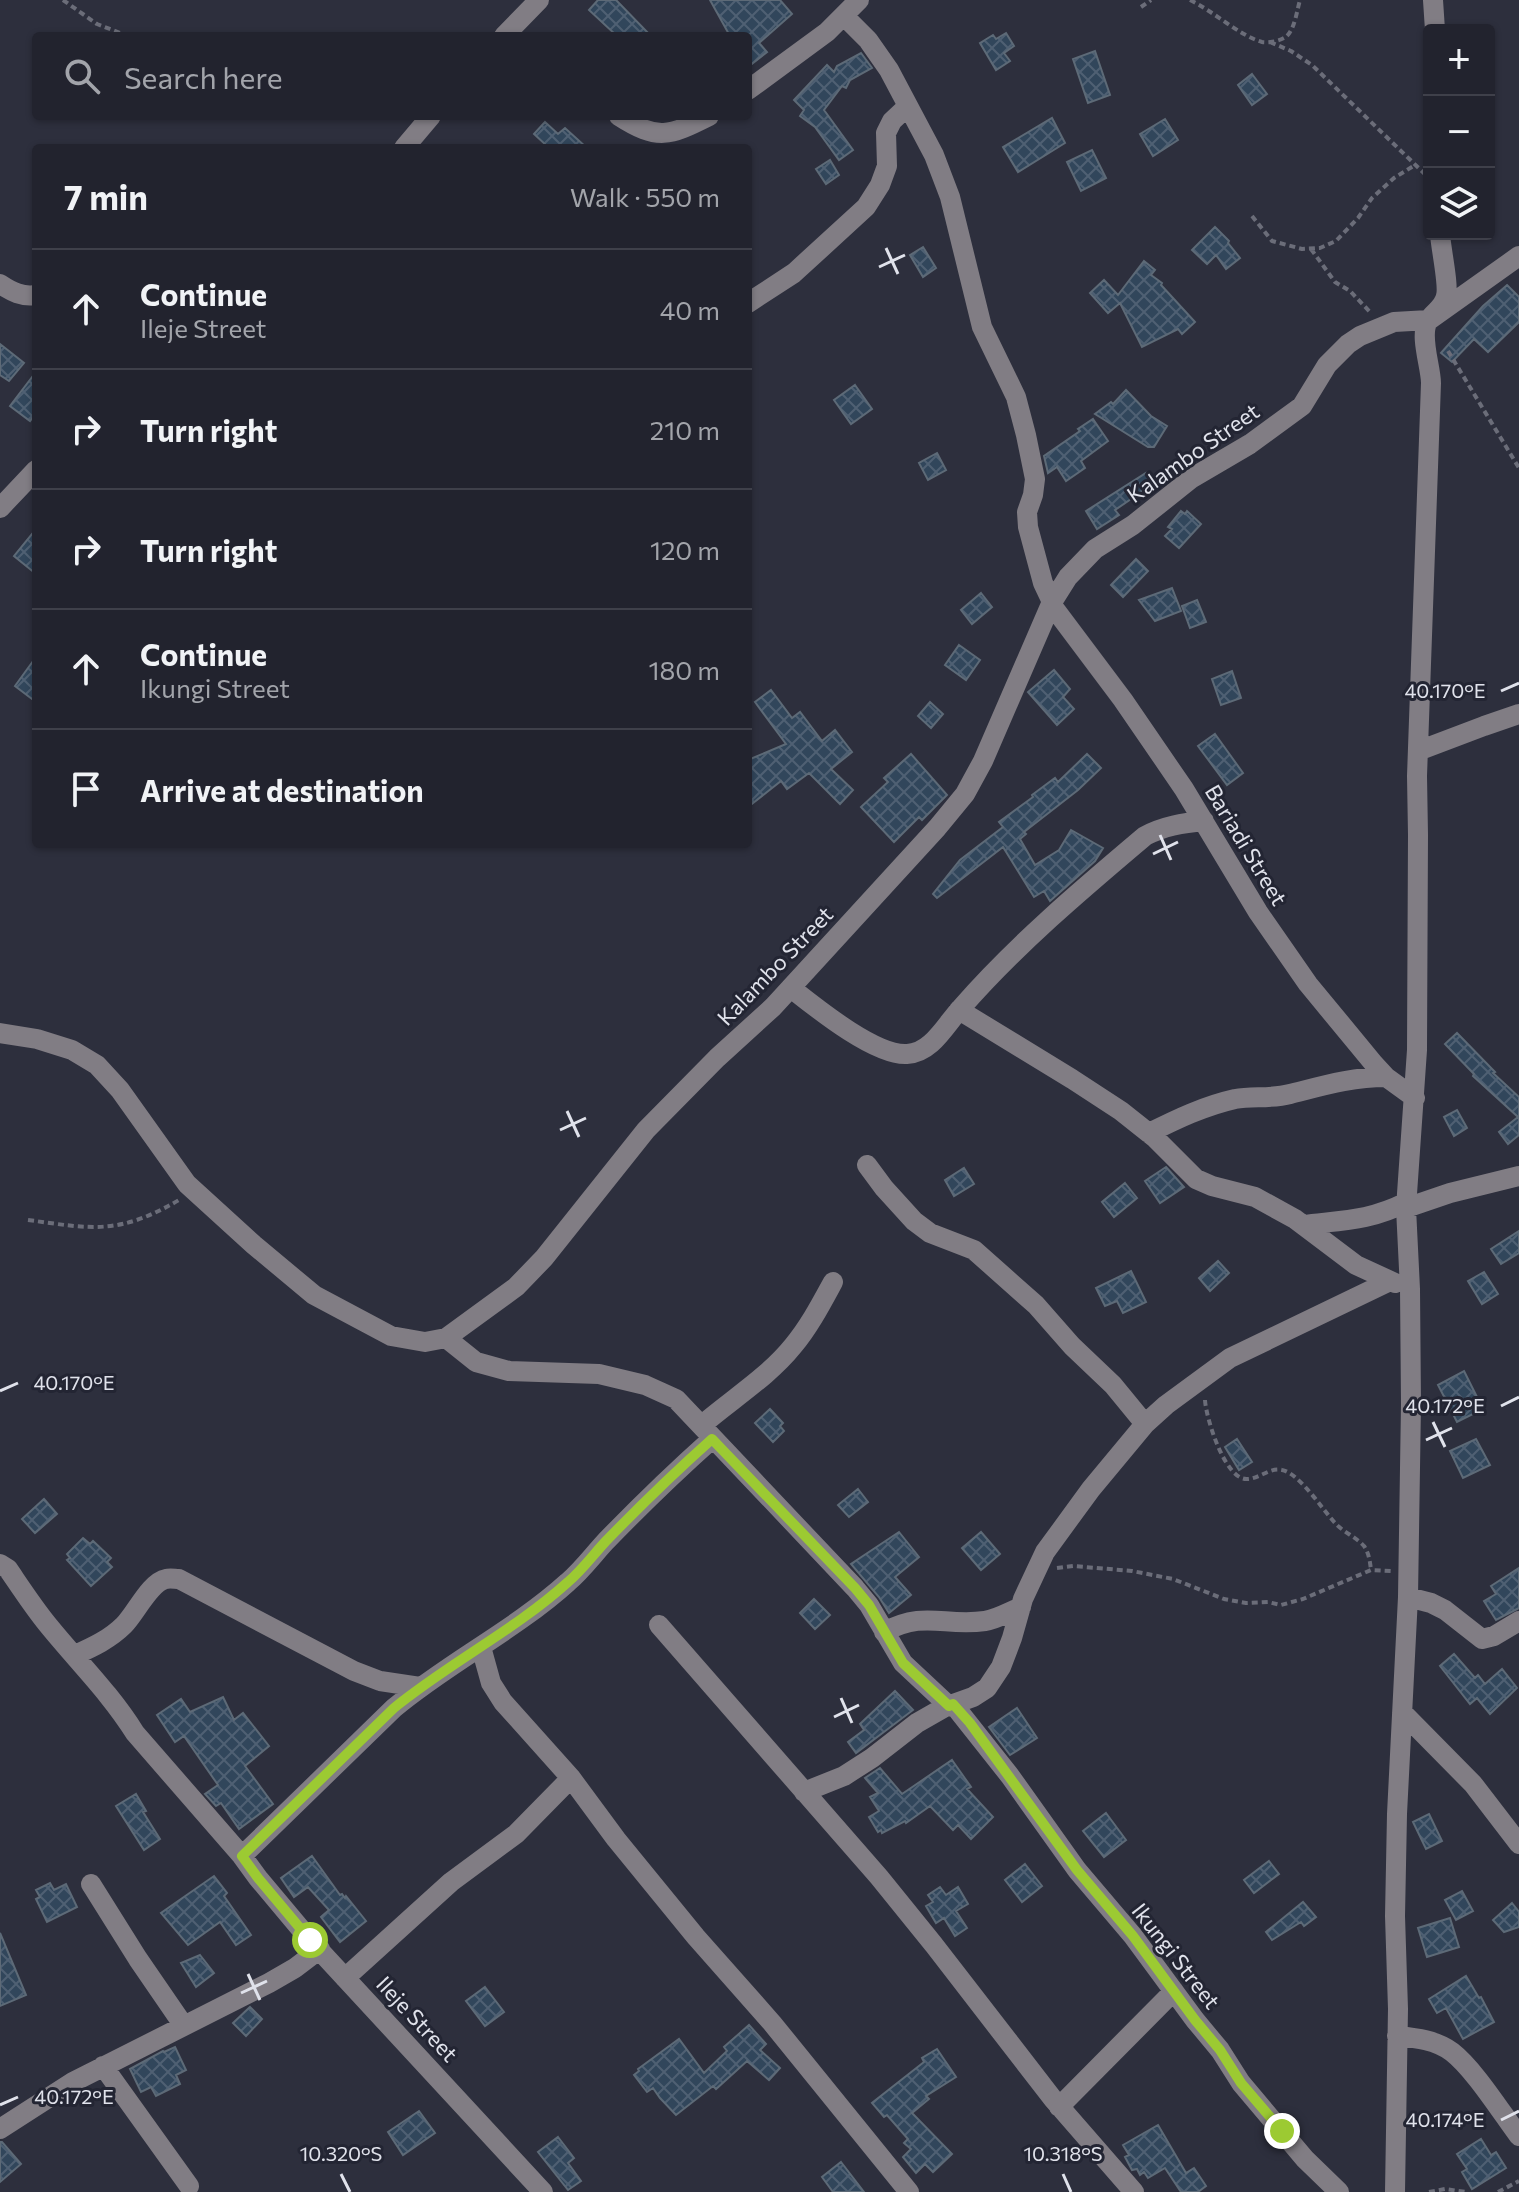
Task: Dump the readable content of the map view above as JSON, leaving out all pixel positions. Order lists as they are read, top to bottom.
{
  "streets": {
    "street": [
      "Kalambo Street",
      "Bariadi Street",
      "Ikungi Street",
      "Ileje Street"
    ]
  },
  "crossings": [
    ["Kalambo Street", "Bariadi Street"],
    ["Kalambo Street", "Ikungi Street"]
  ],
  "page": {
    "map_buttons": ["+", "−"],
    "search": "Search here",
    "heading": ["7 min", "Walk · 550 m"],
    "list": [
      ["Continue", "Ileje Street", "40 m"],
      ["Turn right", "210 m"],
      ["Turn right", "120 m"],
      ["Continue", "Ikungi Street", "180 m"],
      "Arrive at destination"
    ]
  },
  "coordinates": [
    "40.170°E",
    "40.172°E",
    "40.174°E",
    "10.320°S",
    "10.318°S"
  ]
}
